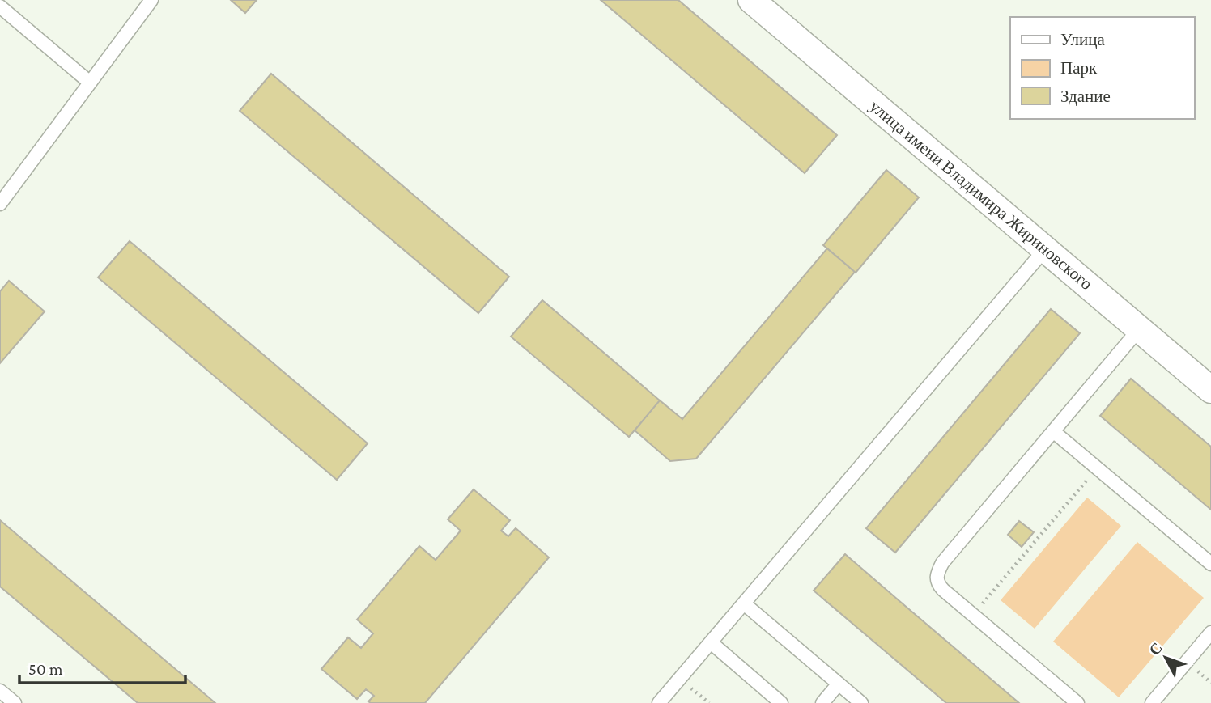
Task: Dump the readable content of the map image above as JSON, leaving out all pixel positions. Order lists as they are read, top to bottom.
{
  "streets": {
    "street": ["улица имени Владимира Жириновского"]
  },
  "legend": ["Улица", "Парк", "Здание"],
  "scale_bar": "50 m",
  "north": "top left"
}
